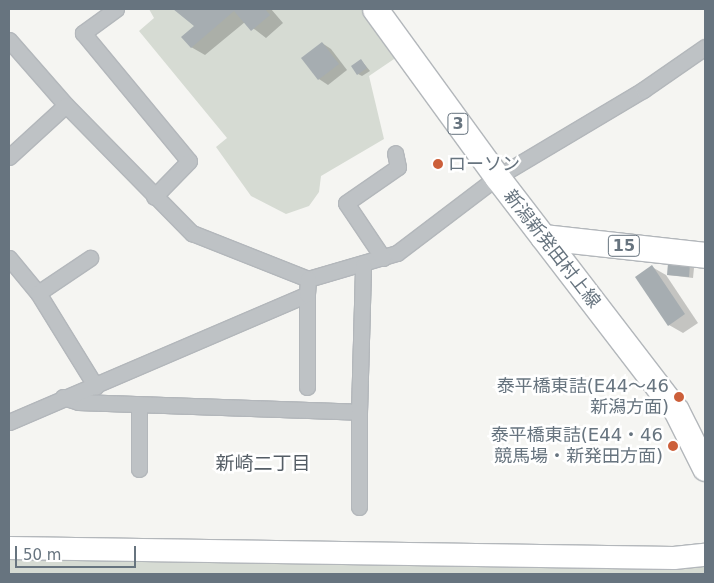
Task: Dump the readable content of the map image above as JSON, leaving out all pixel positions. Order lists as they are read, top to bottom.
{
  "streets": {
    "main road": ["3", "15", "新潟新発田村上線"]
  },
  "crossings": [
    ["15", "新潟新発田村上線"]
  ],
  "districts": ["新崎二丁目"],
  "places": ["ローソン", "泰平橋東詰(E44～46 新潟方面)", "泰平橋東詰(E44・46 競馬場・新発田方面)"],
  "scale_bar": "50 m"
}
